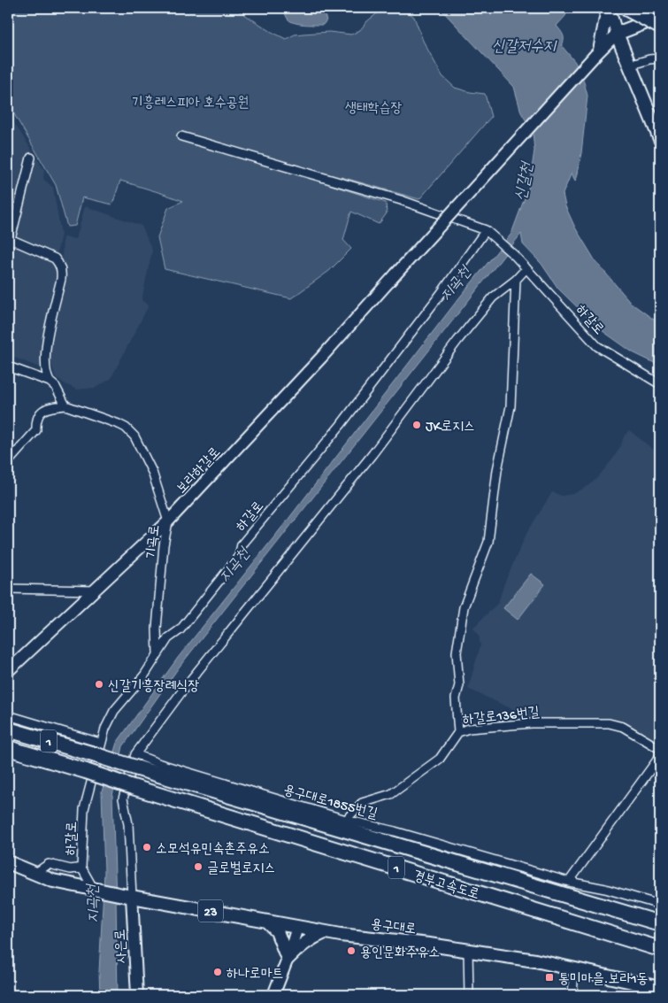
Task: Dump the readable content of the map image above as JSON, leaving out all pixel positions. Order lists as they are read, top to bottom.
{
  "streets": {
    "highway": ["1", "경부고속도로"],
    "main road": [
      "보라하갈로",
      "23",
      "용구대로",
      "사은로"
    ],
    "street": [
      "하갈로",
      "기곡로",
      "하갈로136번길",
      "용구대로1855번길"
    ]
  },
  "crossings": [
    ["하갈로", "기곡로"],
    ["보라하갈로", "기곡로"],
    ["하갈로136번길", "용구대로1855번길"],
    ["23", "용구대로"],
    ["23", "사은로"],
    ["용구대로", "사은로"]
  ],
  "water": ["신갈저수지", "신갈천", "지곡천"],
  "parks": ["기흥레스피아 호수공원", "생태학습장"],
  "places": {
    "other": [
      "JK로지스",
      "신갈기흥장례식장",
      "소모석유민속촌주유소",
      "글로벌로지스",
      "용인문화주유소",
      "하나로마트"
    ],
    "transit": ["통미마을.보라1동"]
  }
}
